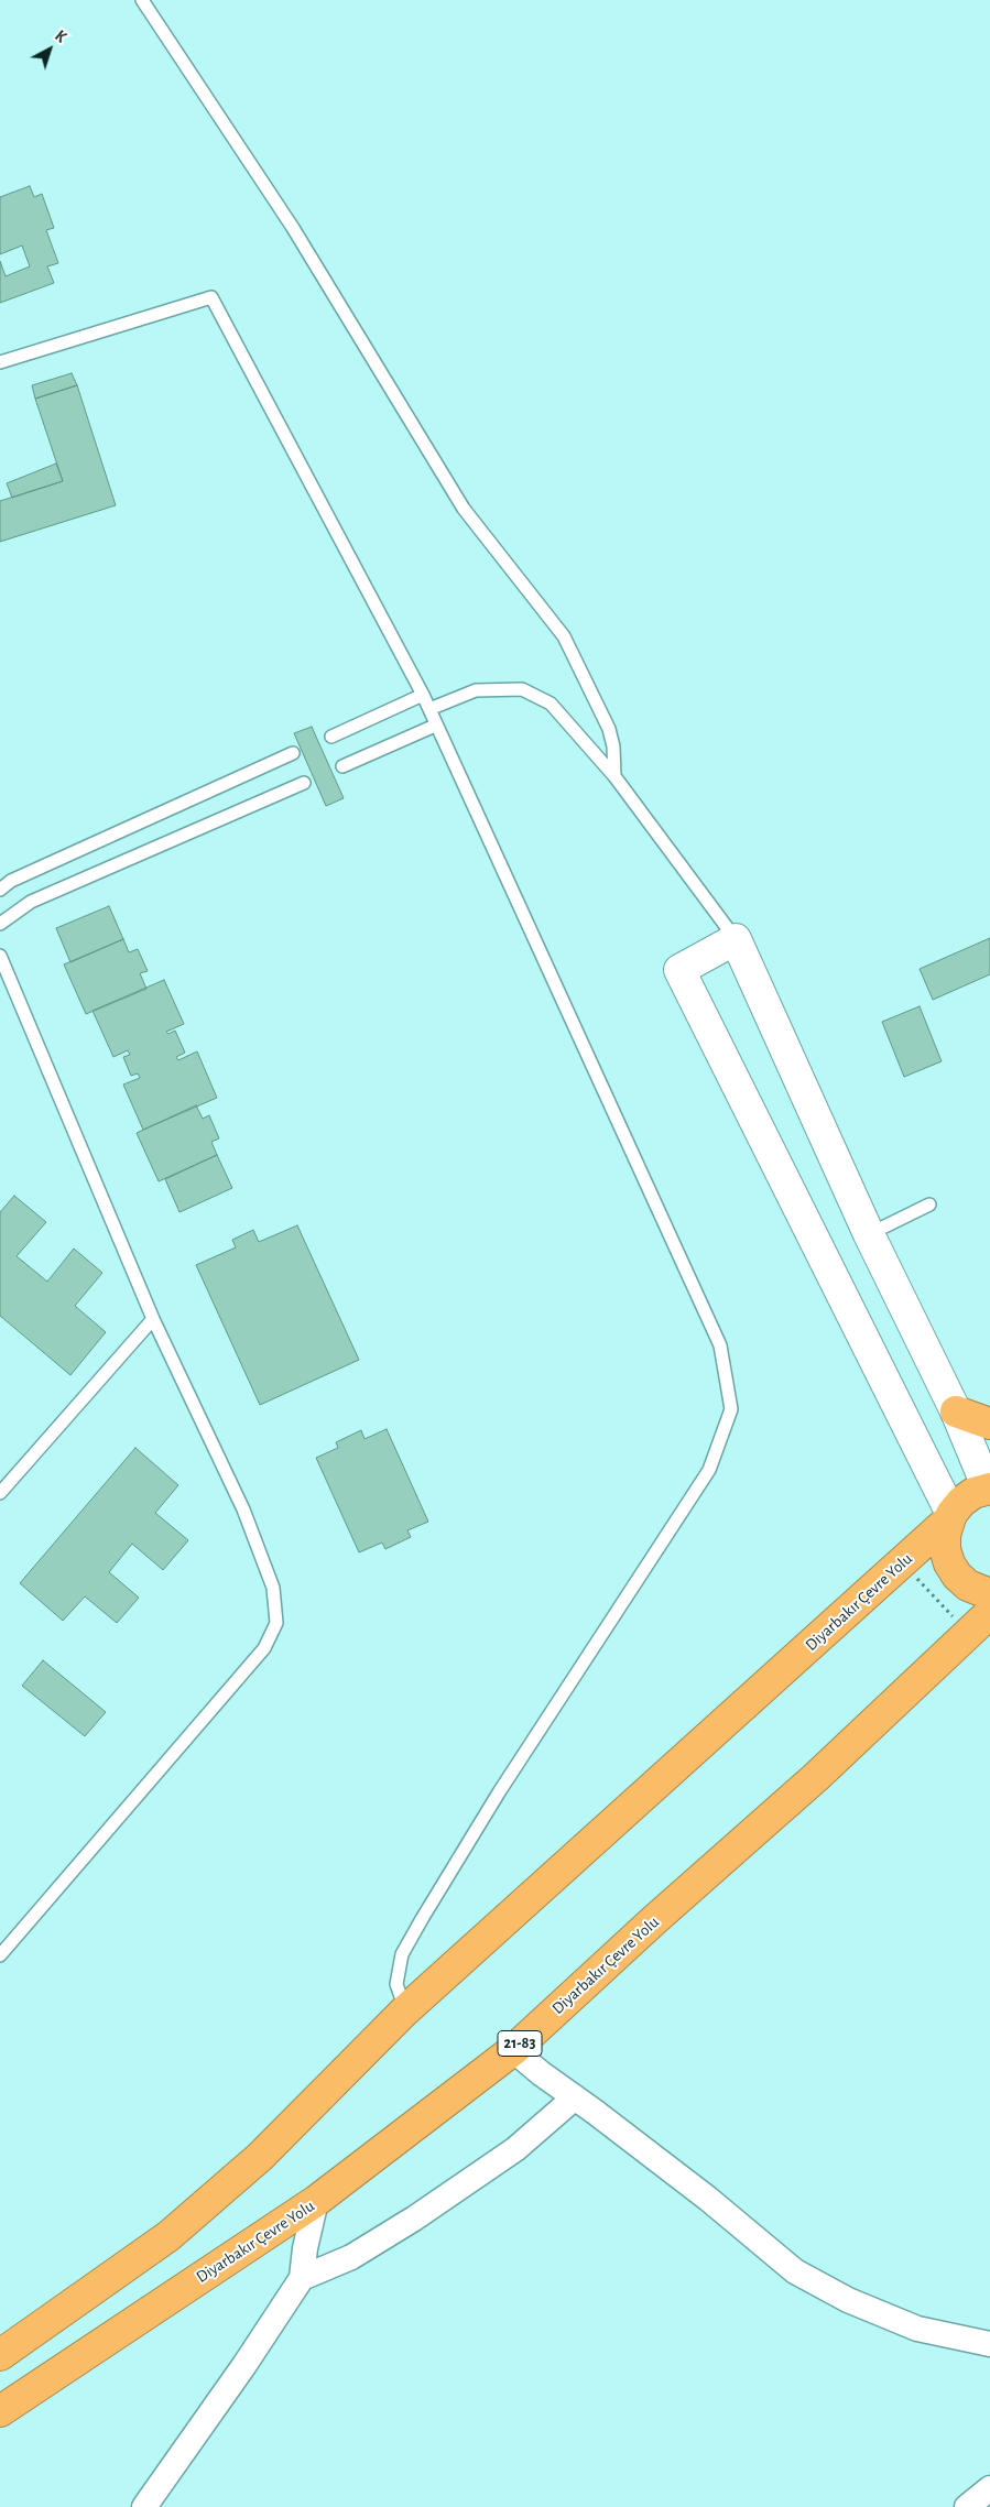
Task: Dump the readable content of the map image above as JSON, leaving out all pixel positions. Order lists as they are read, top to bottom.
{
  "streets": {
    "highway": ["Diyarbakır Çevre Yolu", "21-83"]
  },
  "north": "top right"
}
